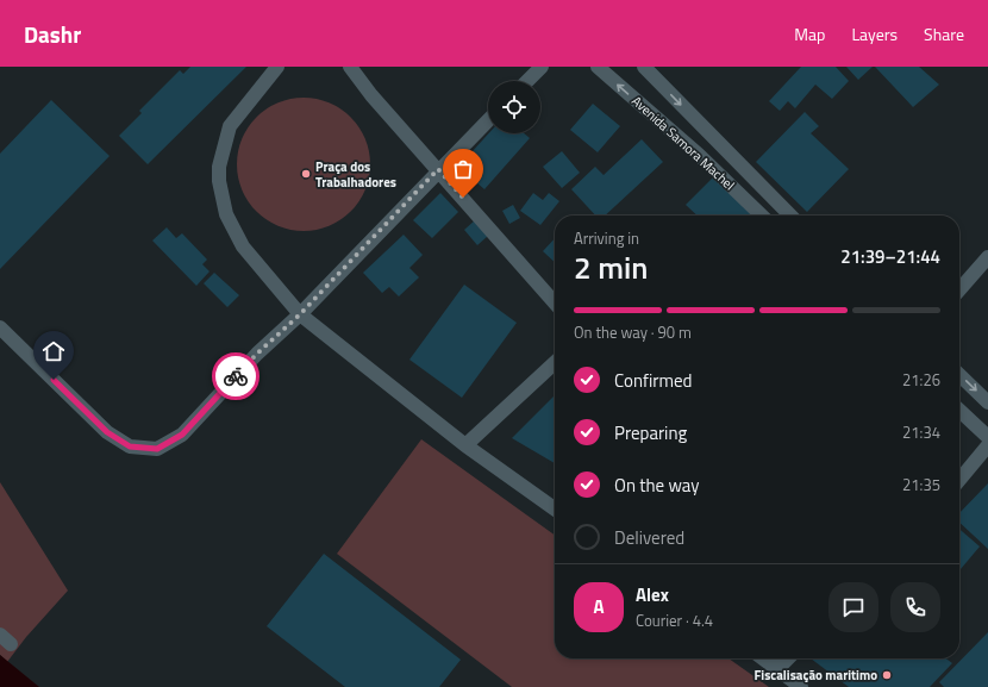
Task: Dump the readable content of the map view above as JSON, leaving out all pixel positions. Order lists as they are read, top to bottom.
{
  "streets": {
    "street": ["Avenida Samora Machel"]
  },
  "places": ["Praça dos Trabalhadores", "Fiscalisação maritimo"],
  "page": {
    "header": "Dashr",
    "nav": ["Map", "Layers", "Share"],
    "heading": ["2 min", "Arriving in", "21:39–21:44"],
    "panel": ["Alex", "Courier · 4.4"],
    "bar": "On the way · 90 m",
    "list": [
      ["Confirmed", "21:26"],
      ["Preparing", "21:34"],
      ["On the way", "21:35"],
      "Delivered"
    ],
    "round": "A"
  }
}
